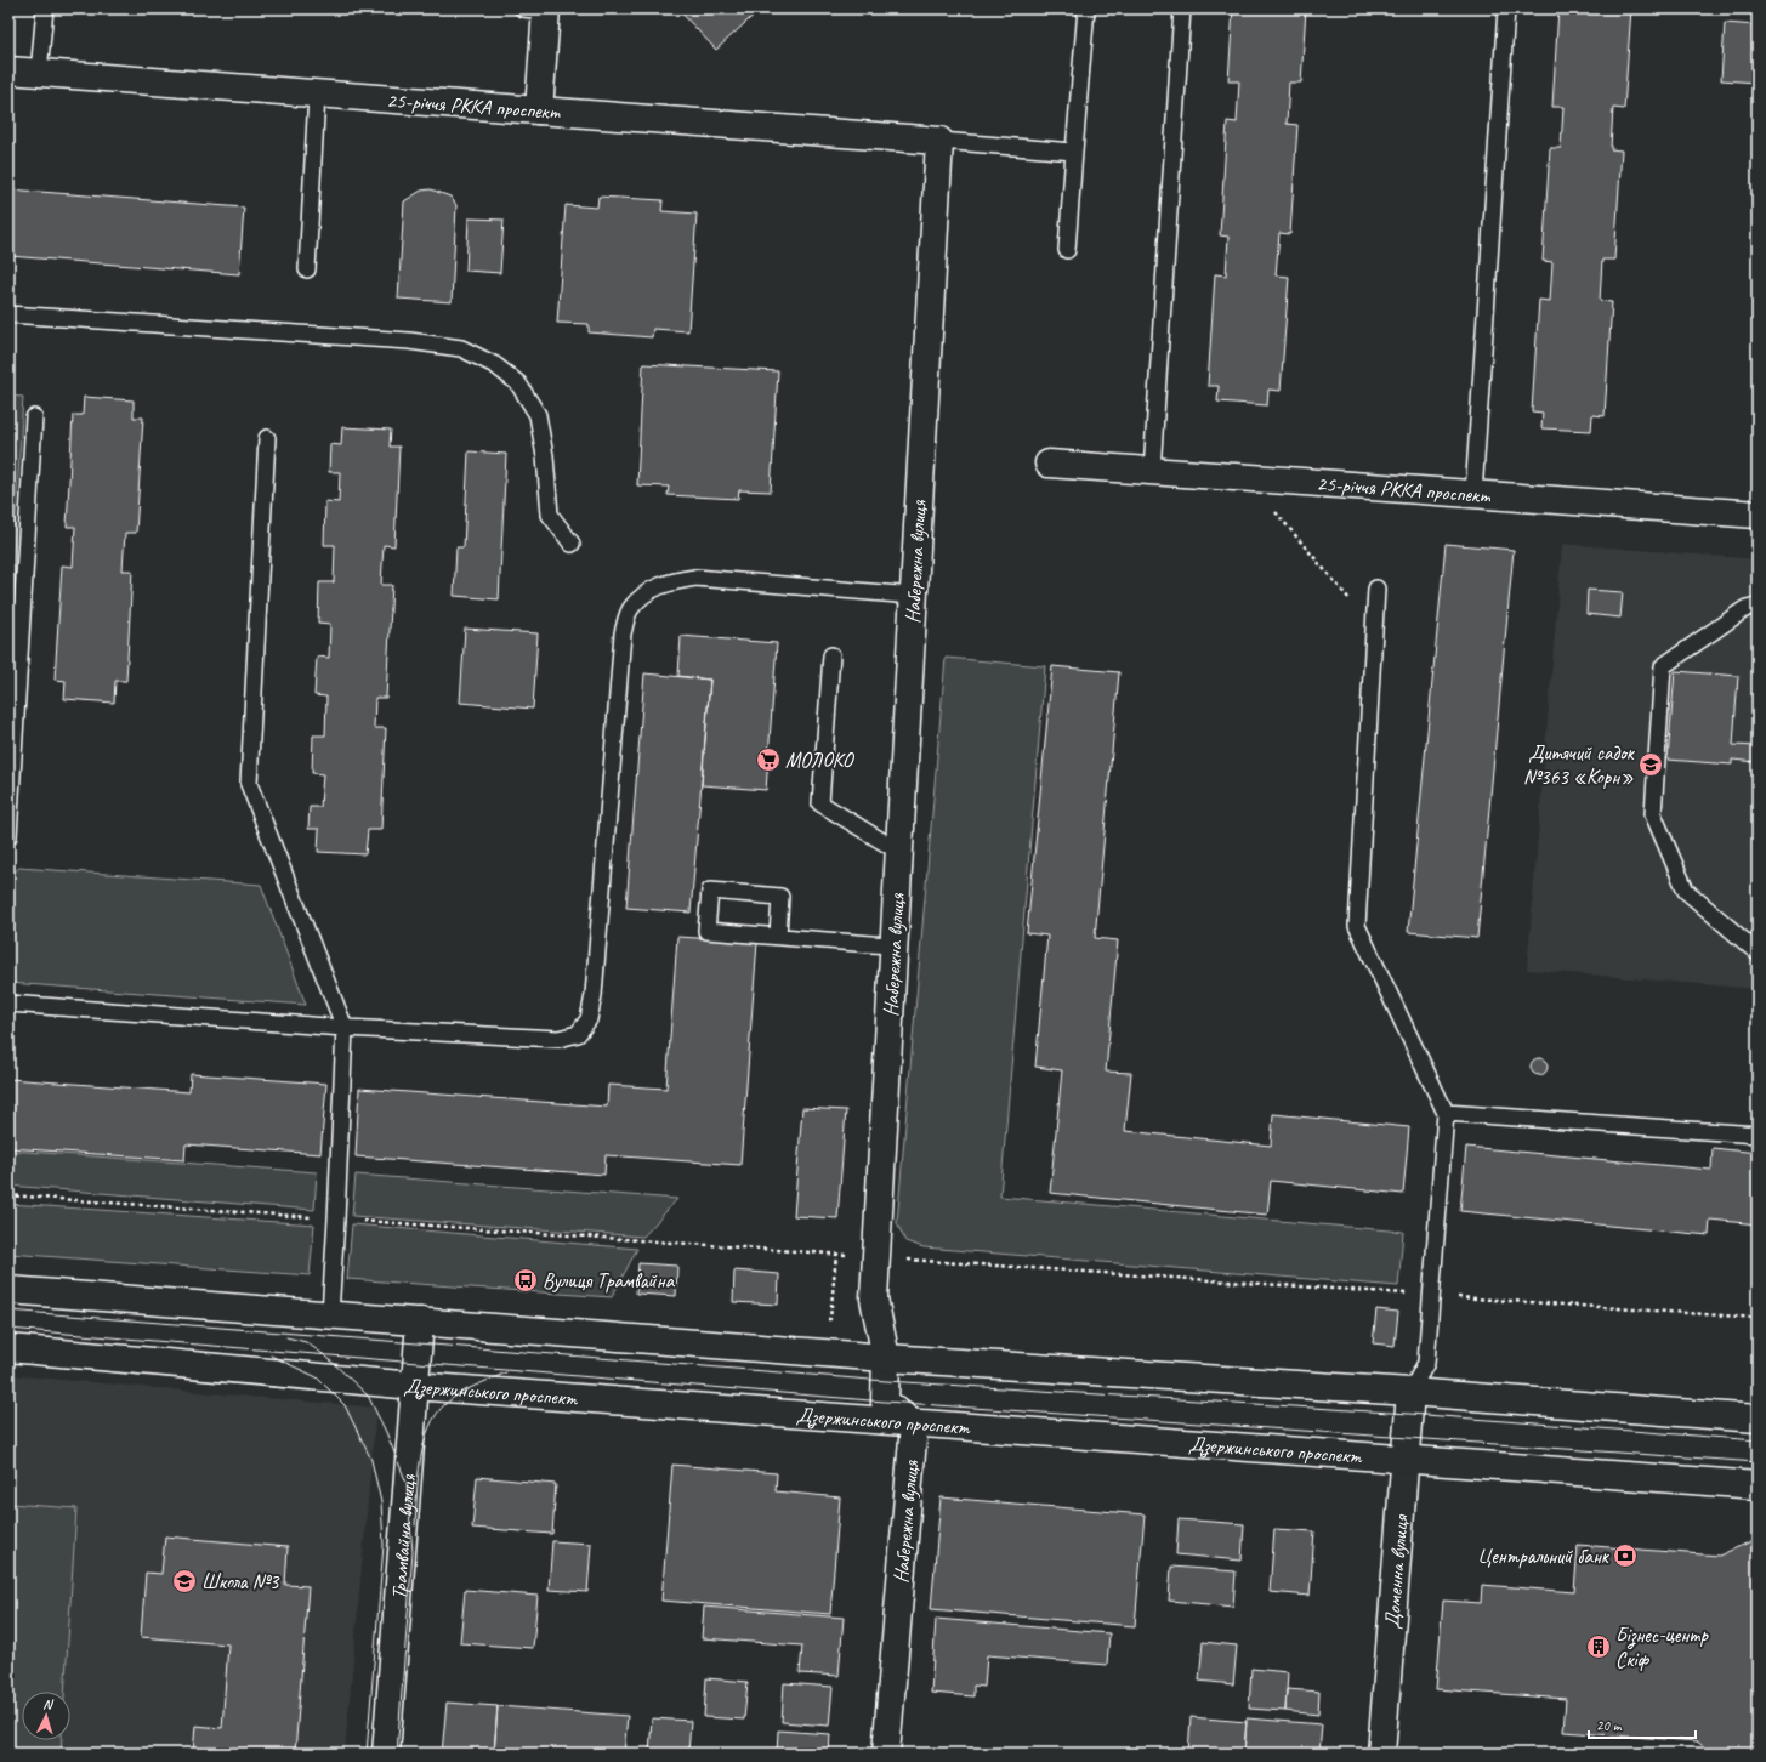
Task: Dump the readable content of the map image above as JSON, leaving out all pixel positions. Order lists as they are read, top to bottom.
{
  "streets": {
    "street": [
      "25-річчя РККА проспект",
      "Набережна вулиця",
      "Дзержинського проспект",
      "Трамвайна вулиця",
      "Доменна вулиця"
    ]
  },
  "crossings": [
    ["25-річчя РККА проспект", "Набережна вулиця"],
    ["Набережна вулиця", "Дзержинського проспект"],
    ["Дзержинського проспект", "Трамвайна вулиця"],
    ["Дзержинського проспект", "Доменна вулиця"]
  ],
  "places": {
    "supermarket": ["МОЛОКО"],
    "school or university": ["Дитячий садок №363 «Корн»", "Школа №3"],
    "bus stop": ["Вулиця Трамвайна"],
    "bank": ["Центральний банк"],
    "building": ["Бізнес-центр Скіф"]
  },
  "scale_bar": "20 m",
  "north": "top"
}
